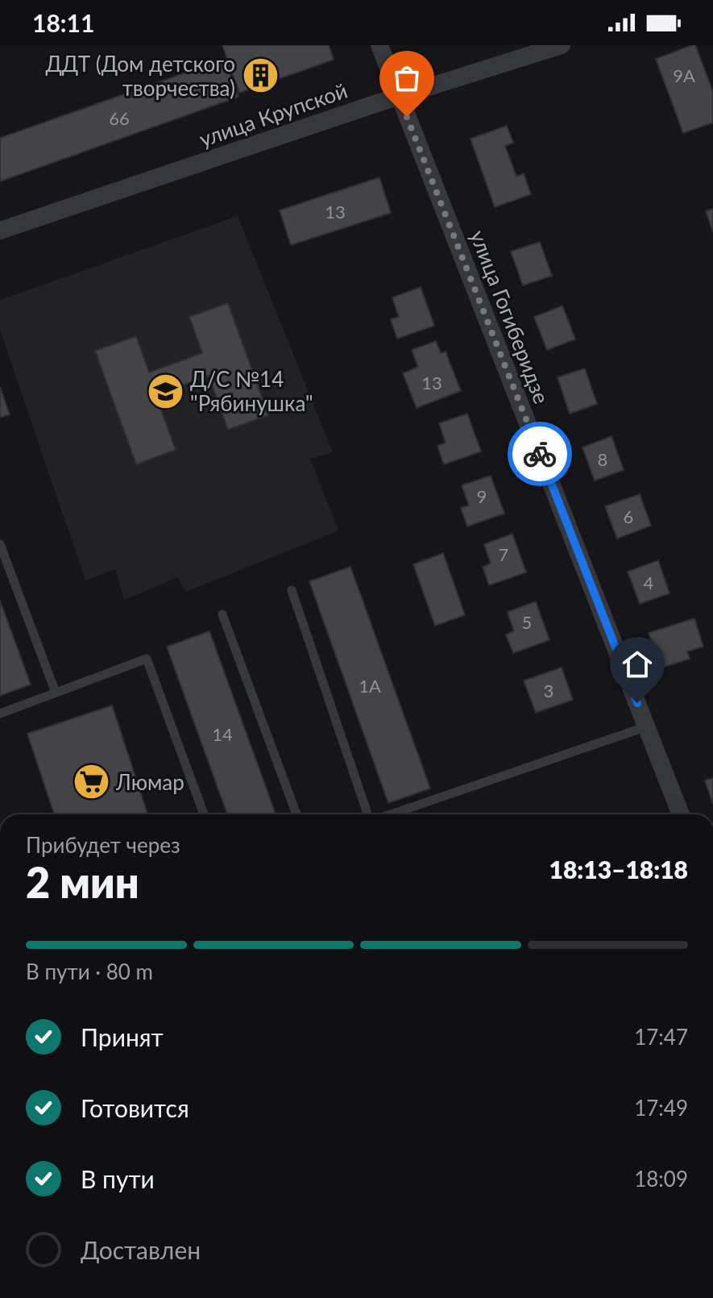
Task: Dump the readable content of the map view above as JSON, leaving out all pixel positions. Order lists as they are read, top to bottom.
{
  "streets": {
    "street": ["улица Крупской", "улица Гогиберидзе"]
  },
  "crossings": [
    ["улица Крупской", "улица Гогиберидзе"]
  ],
  "places": {
    "building": ["ДДТ (Дом детского творчества)"],
    "school or university": ["Д/С №14 \"Рябинушка\""],
    "supermarket": ["Люмар"]
  },
  "house_numbers": [
    "9А",
    "66",
    "13",
    "13",
    "8",
    "9",
    "6",
    "7",
    "4",
    "5",
    "1А",
    "3",
    "14"
  ],
  "page": {
    "status": "18:11",
    "heading": ["2 мин", "Прибудет через", "18:13–18:18"],
    "bar": "В пути · 80 m",
    "list": [
      ["Принят", "17:47"],
      ["Готовится", "17:49"],
      ["В пути", "18:09"],
      "Доставлен"
    ]
  }
}
